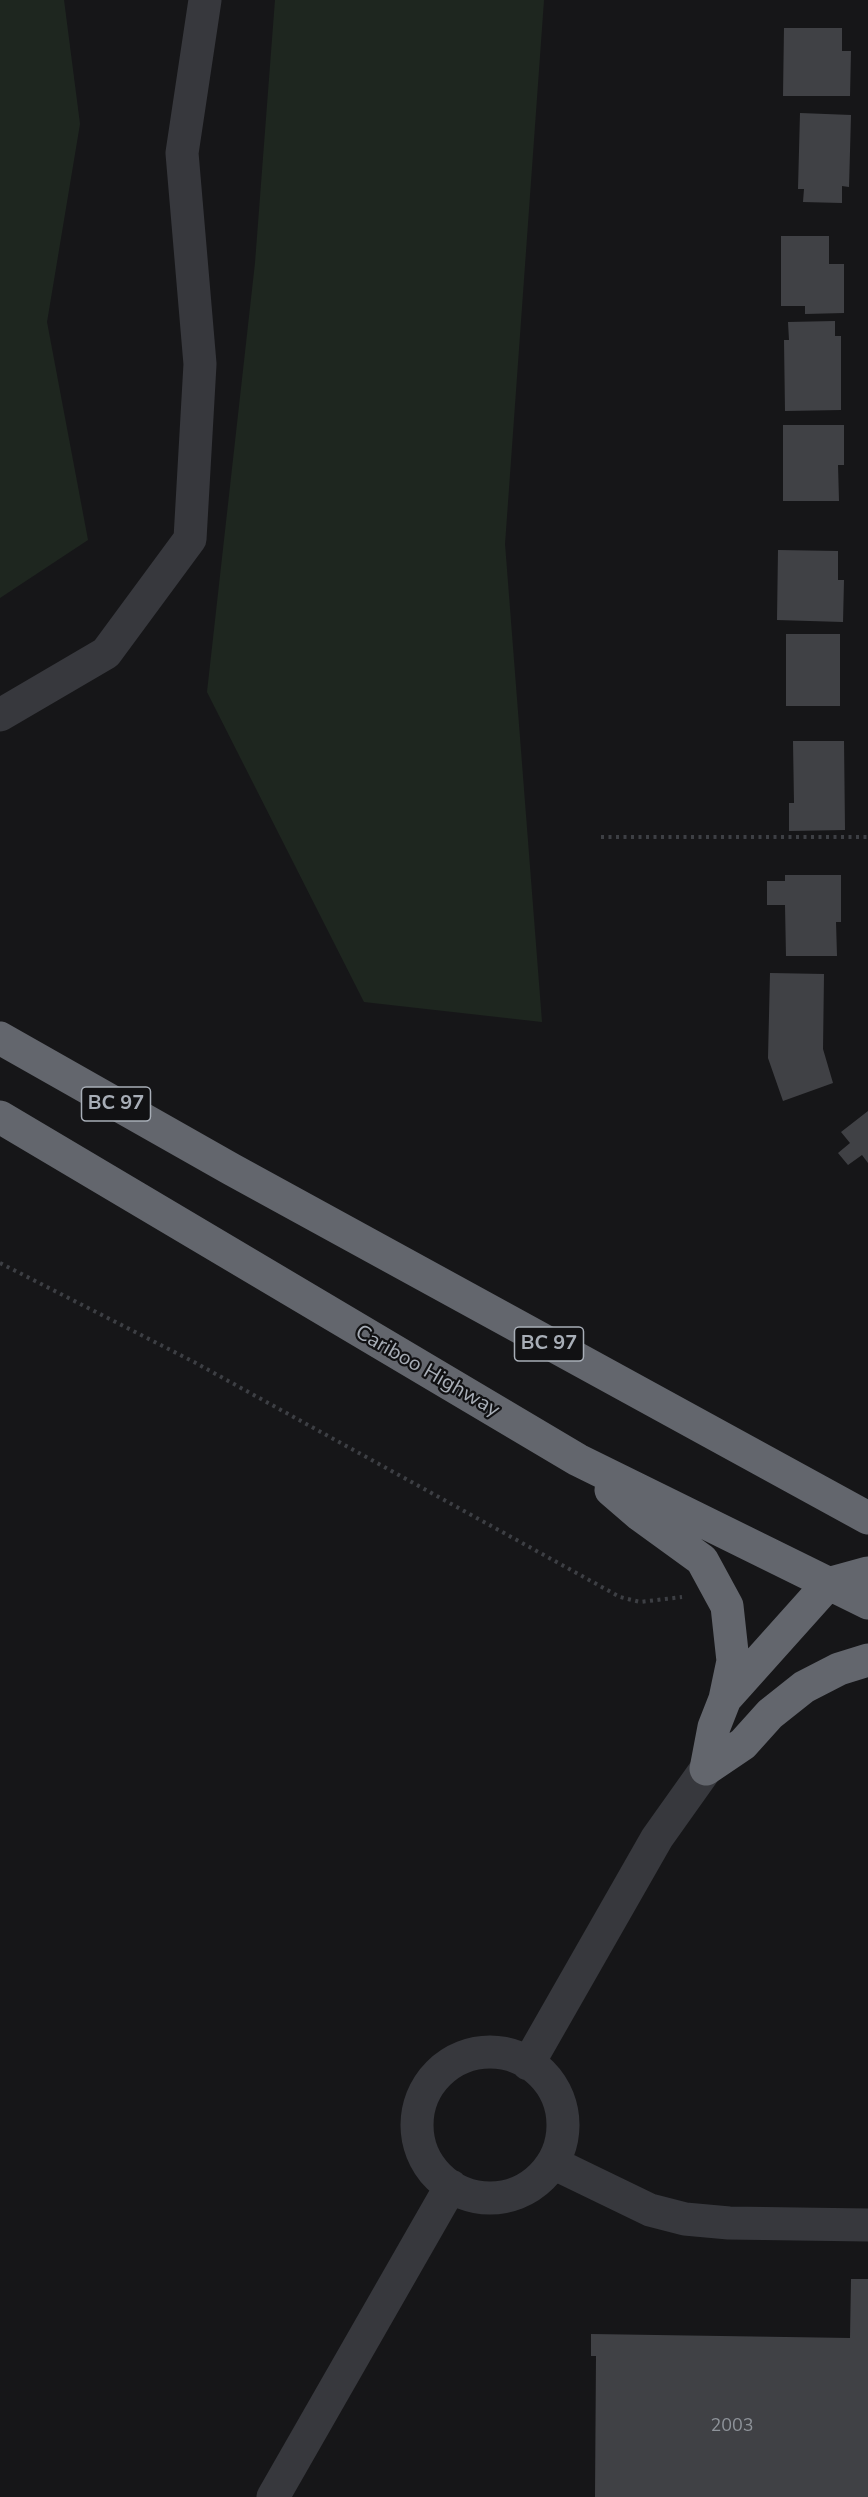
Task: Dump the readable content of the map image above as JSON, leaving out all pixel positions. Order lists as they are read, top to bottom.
{
  "streets": {
    "highway": ["BC 97", "Cariboo Highway"]
  },
  "house_numbers": ["2003"]
}
